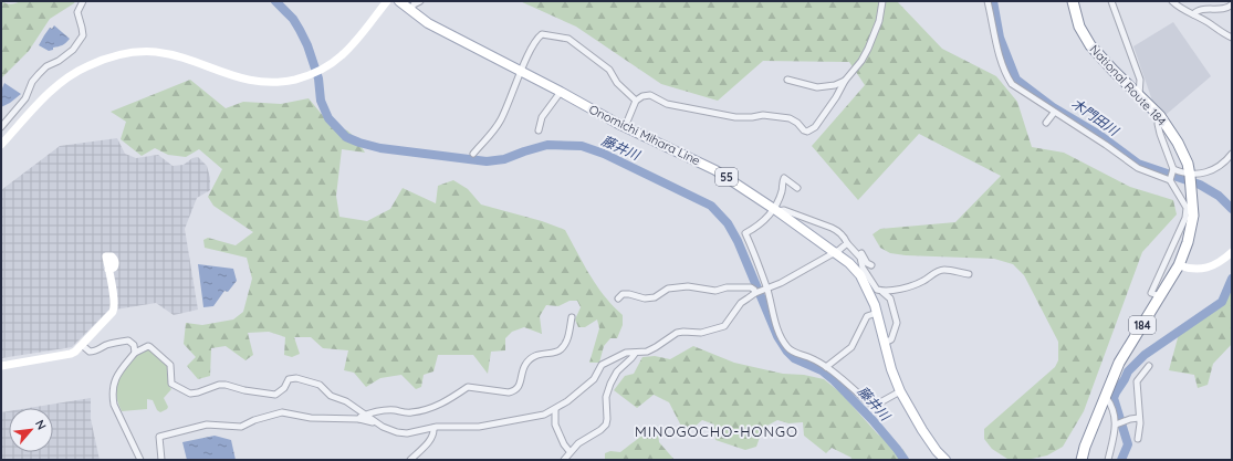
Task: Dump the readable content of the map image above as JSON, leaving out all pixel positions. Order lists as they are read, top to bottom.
{
  "streets": {
    "highway": ["National Route 184", "184"],
    "main road": ["Onomichi Mihara Line", "55"]
  },
  "districts": ["MINOGOCHO-HONGO"],
  "water": ["木門田川", "藤井川"],
  "north": "top right"
}
